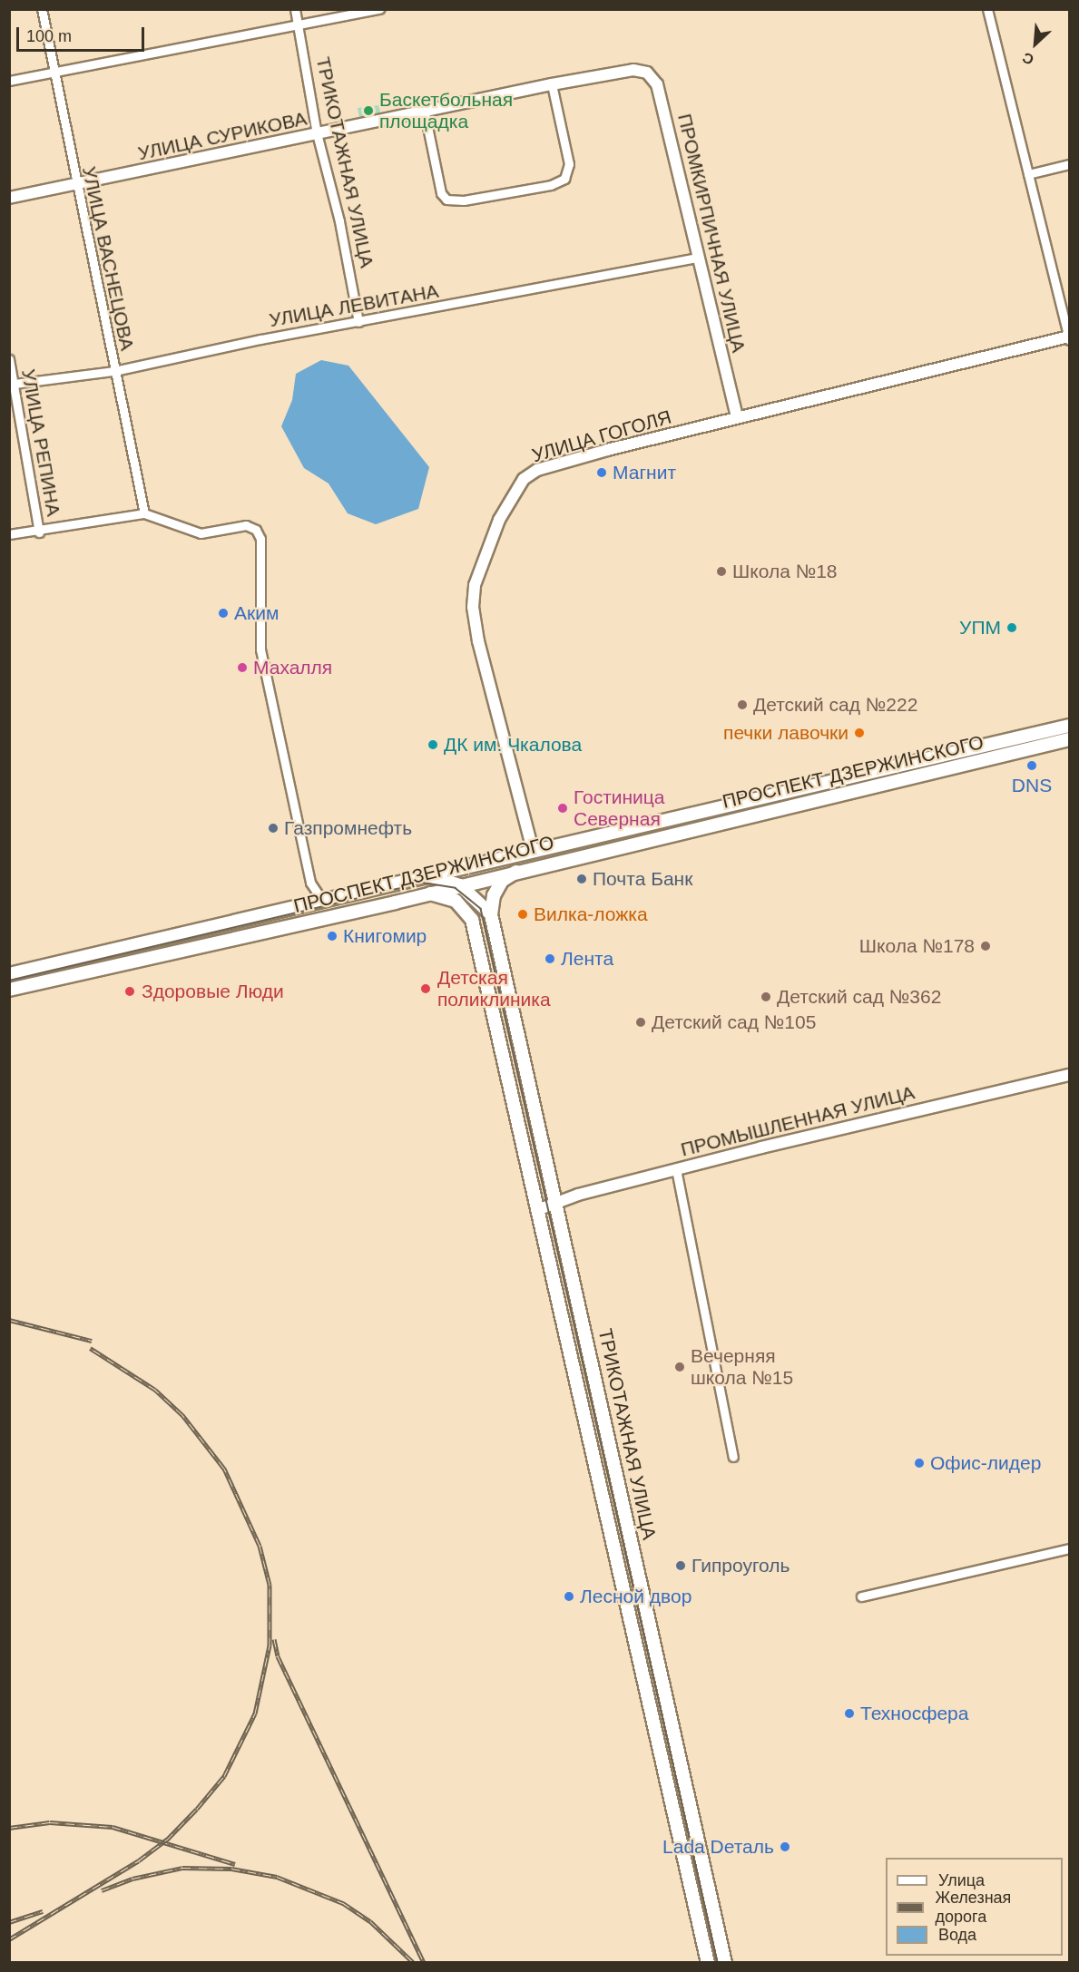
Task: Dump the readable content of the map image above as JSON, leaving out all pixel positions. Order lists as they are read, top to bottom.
{
  "streets": {
    "main road": ["ТРИКОТАЖНАЯ УЛИЦА", "ПРОСПЕКТ ДЗЕРЖИНСКОГО"],
    "street": [
      "УЛИЦА СУРИКОВА",
      "ПРОМКИРПИЧНАЯ УЛИЦА",
      "УЛИЦА ВАСНЕЦОВА",
      "УЛИЦА ЛЕВИТАНА",
      "УЛИЦА ГОГОЛЯ",
      "УЛИЦА РЕПИНА",
      "ПРОМЫШЛЕННАЯ УЛИЦА"
    ]
  },
  "crossings": [
    ["УЛИЦА СУРИКОВА", "ТРИКОТАЖНАЯ УЛИЦА"],
    ["УЛИЦА СУРИКОВА", "ПРОМКИРПИЧНАЯ УЛИЦА"],
    ["УЛИЦА СУРИКОВА", "УЛИЦА ВАСНЕЦОВА"],
    ["ТРИКОТАЖНАЯ УЛИЦА", "УЛИЦА ЛЕВИТАНА"],
    ["ТРИКОТАЖНАЯ УЛИЦА", "ПРОМЫШЛЕННАЯ УЛИЦА"],
    ["ПРОМКИРПИЧНАЯ УЛИЦА", "УЛИЦА ЛЕВИТАНА"],
    ["ПРОМКИРПИЧНАЯ УЛИЦА", "УЛИЦА ГОГОЛЯ"],
    ["УЛИЦА ВАСНЕЦОВА", "УЛИЦА ЛЕВИТАНА"],
    ["УЛИЦА ЛЕВИТАНА", "УЛИЦА РЕПИНА"],
    ["УЛИЦА ГОГОЛЯ", "ПРОСПЕКТ ДЗЕРЖИНСКОГО"]
  ],
  "places": [
    "Баскетбольная площадка",
    "Магнит",
    "Школа №18",
    "Аким",
    "УПМ",
    "Махалля",
    "Детский сад №222",
    "печки лавочки",
    "ДК им. Чкалова",
    "DNS",
    "Гостиница Северная",
    "Газпромнефть",
    "Почта Банк",
    "Вилка-ложка",
    "Книгомир",
    "Школа №178",
    "Лента",
    "Детская поликлиника",
    "Здоровые Люди",
    "Детский сад №362",
    "Детский сад №105",
    "Вечерняя школа №15",
    "Офис-лидер",
    "Гипроуголь",
    "Лесной двор",
    "Техносфера",
    "Lada Dеталь"
  ],
  "legend": ["Улица", "Железная дорога", "Вода"],
  "scale_bar": "100 m",
  "north": "bottom left"
}
